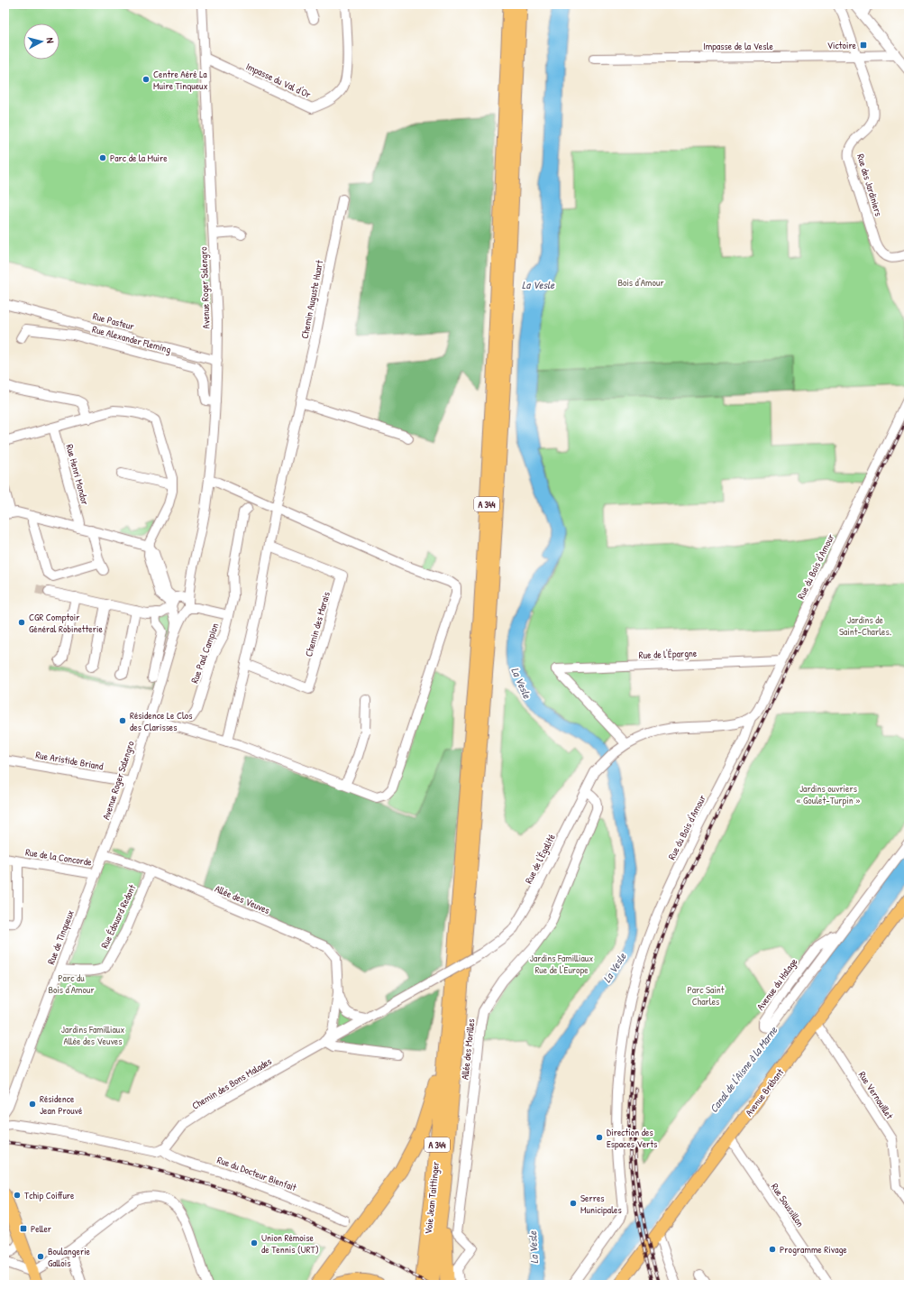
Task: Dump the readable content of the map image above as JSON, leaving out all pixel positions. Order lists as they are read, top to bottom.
{
  "streets": {
    "highway": ["A 344", "Voie Jean Taittinger"],
    "main road": ["Avenue Brébant"],
    "street": [
      "Impasse de la Vesle",
      "Impasse du Val d'Or",
      "Rue des Jardiniers",
      "Avenue Roger Salengro",
      "Chemin Auguste Huart",
      "Rue Pasteur",
      "Rue Alexander Fleming",
      "Rue Henri Mondor",
      "Rue du Bois d'Amour",
      "Chemin des Marais",
      "Rue Paul Campion",
      "Rue de l'Épargne",
      "Rue Aristide Briand",
      "Rue de la Concorde",
      "Rue de l'Égalité",
      "Allée des Veuves",
      "Rue Édouard Redont",
      "Rue de Tinqueux",
      "Avenue du Halage",
      "Allée des Morilles",
      "Chemin des Bons Malades",
      "Rue Vernouillet",
      "Rue du Docteur Bienfait",
      "Rue Soussillon"
    ]
  },
  "crossings": [
    ["Impasse de la Vesle", "Rue des Jardiniers"],
    ["Impasse du Val d'Or", "Avenue Roger Salengro"],
    ["Avenue Roger Salengro", "Rue Pasteur"],
    ["Avenue Roger Salengro", "Rue Alexander Fleming"],
    ["Avenue Roger Salengro", "Rue Paul Campion"],
    ["Avenue Roger Salengro", "Rue Aristide Briand"],
    ["Avenue Roger Salengro", "Allée des Veuves"],
    ["Avenue Roger Salengro", "Rue de Tinqueux"],
    ["A 344", "Voie Jean Taittinger"],
    ["Rue du Bois d'Amour", "Rue de l'Épargne"],
    ["Rue de l'Épargne", "Rue de l'Égalité"],
    ["Rue de la Concorde", "Rue de Tinqueux"],
    ["Rue de l'Égalité", "Allée des Morilles"],
    ["Rue de l'Égalité", "Chemin des Bons Malades"],
    ["Allée des Veuves", "Rue Édouard Redont"],
    ["Allée des Veuves", "Rue de Tinqueux"],
    ["Allée des Veuves", "Chemin des Bons Malades"],
    ["Rue Édouard Redont", "Rue de Tinqueux"],
    ["Chemin des Bons Malades", "Rue du Docteur Bienfait"],
    ["Avenue Brébant", "Rue Vernouillet"],
    ["Avenue Brébant", "Rue Soussillon"]
  ],
  "water": ["La Vesle", "Canal de l'Aisne à la Marne"],
  "parks": [
    "Bois d'Amour",
    "Jardins de Saint-Charles.",
    "Jardins ouvriers « Goulet-Turpin »",
    "Jardins Familliaux Rue de l'Europe",
    "Parc du Bois d'Amour",
    "Parc Saint Charles",
    "Jardins Familliaux Allée des Veuves"
  ],
  "places": {
    "transit": ["Victoire", "Peller"],
    "other": [
      "Centre Aéré La Muire Tinqueux",
      "Parc de la Muire",
      "CGR Comptoir Général Robinetterie",
      "Résidence Le Clos des Clarisses",
      "Résidence Jean Prouvé",
      "Direction des Espaces Verts",
      "Tchip Coiffure",
      "Serres Municipales",
      "Union Rémoise de Tennis (URT)",
      "Programme Rivage",
      "Boulangerie Gallois"
    ]
  },
  "north": "right"
}
